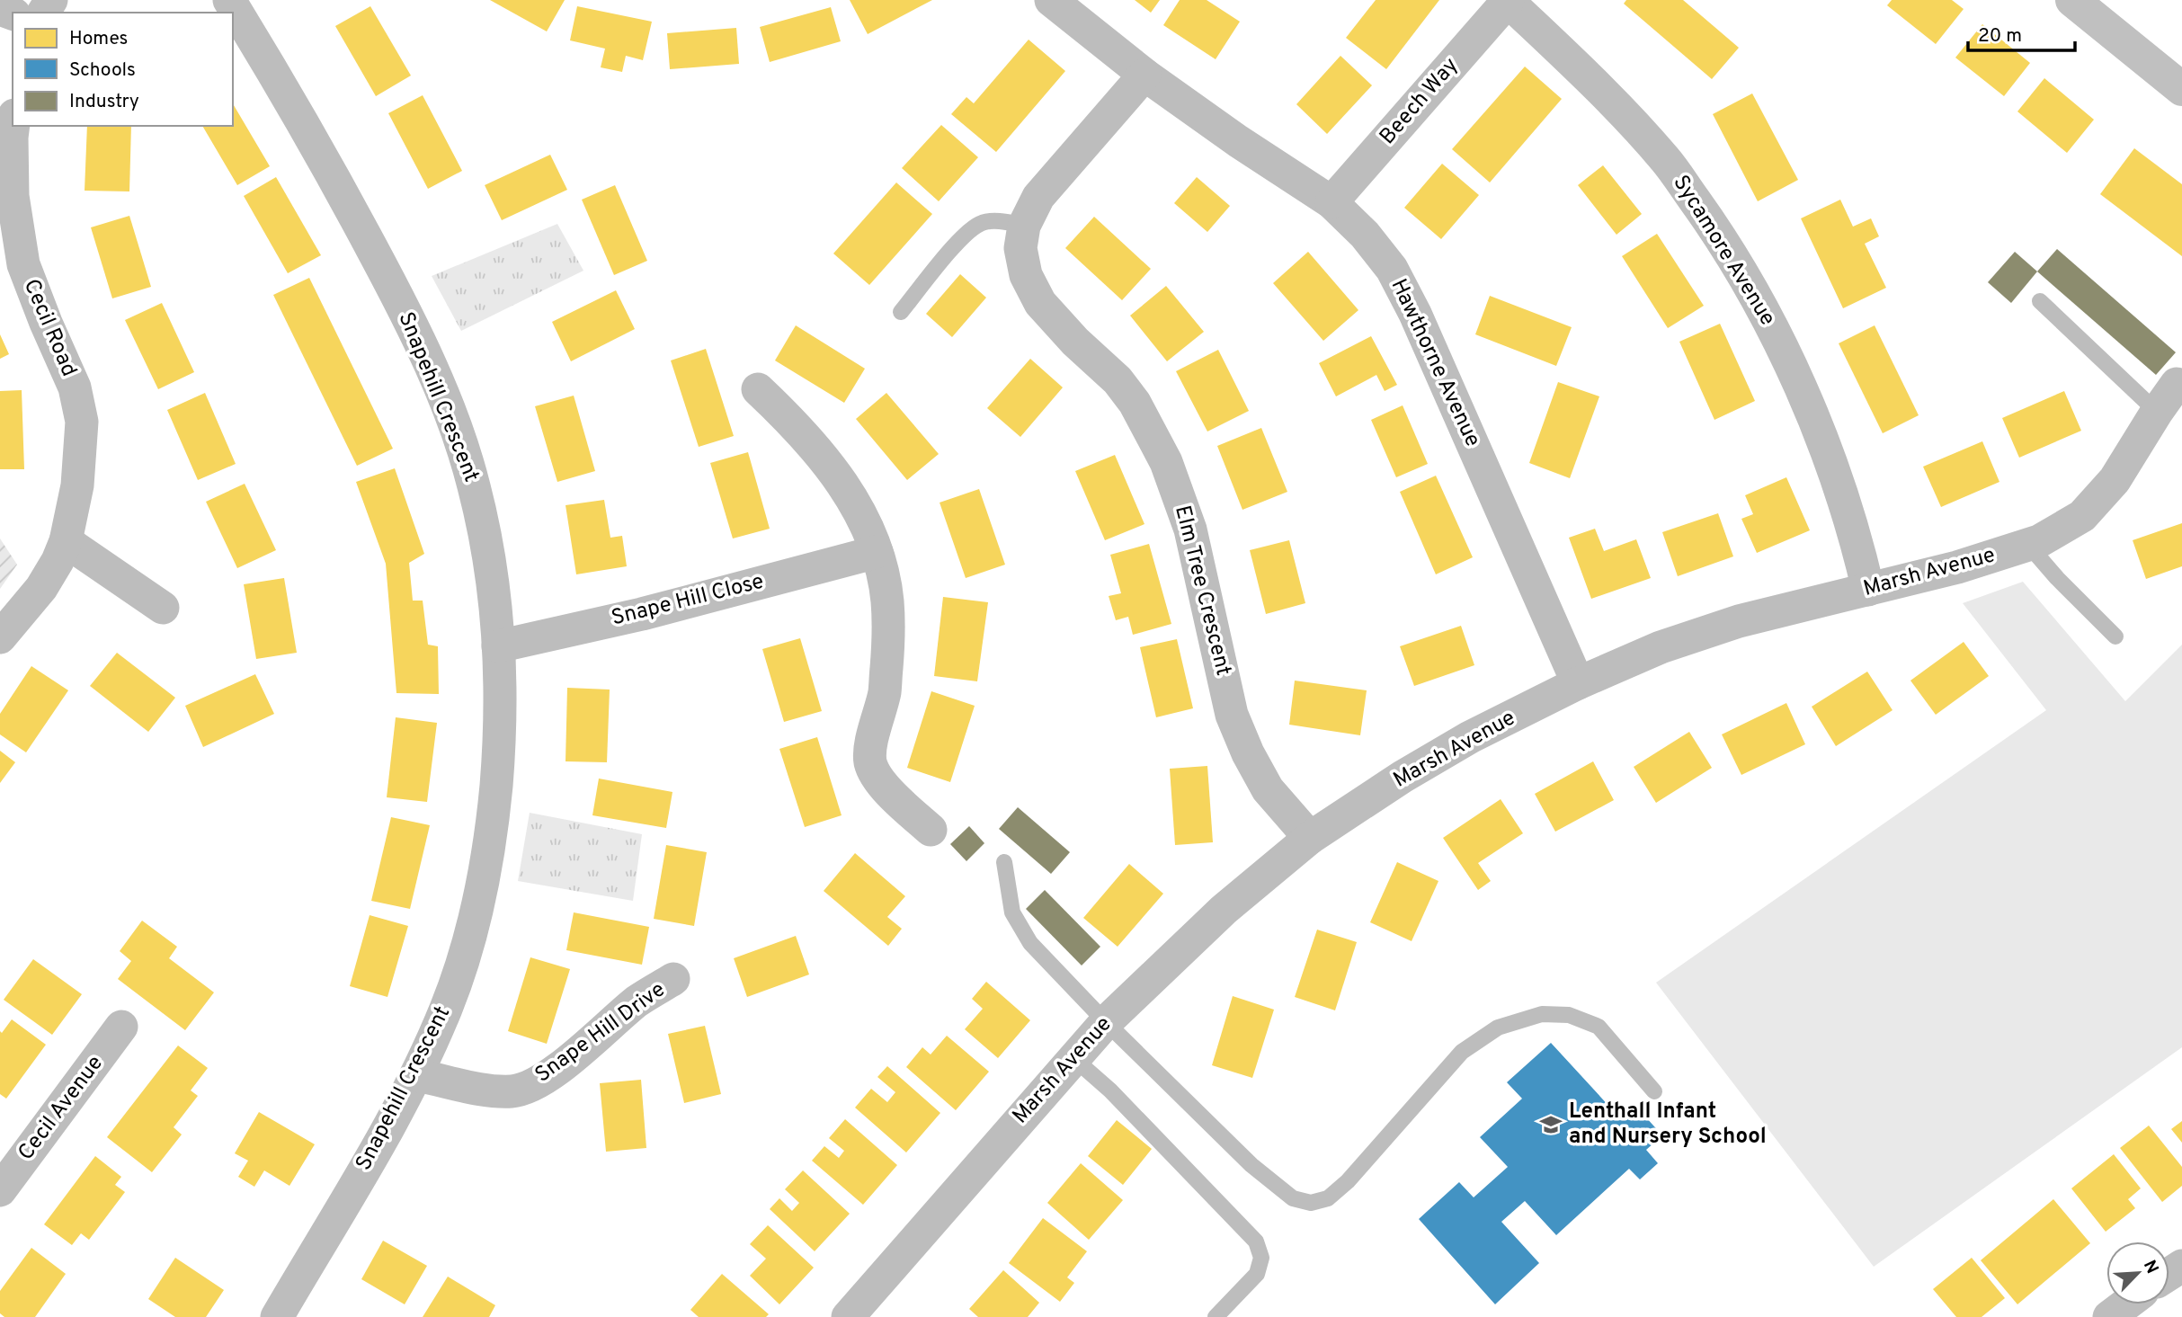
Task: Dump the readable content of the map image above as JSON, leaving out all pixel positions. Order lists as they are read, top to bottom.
{
  "streets": {
    "street": [
      "Beech Way",
      "Sycamore Avenue",
      "Cecil Road",
      "Hawthorne Avenue",
      "Snapehill Crescent",
      "Marsh Avenue",
      "Elm Tree Crescent",
      "Snape Hill Close",
      "Snape Hill Drive",
      "Cecil Avenue"
    ]
  },
  "crossings": [
    ["Beech Way", "Sycamore Avenue"],
    ["Beech Way", "Hawthorne Avenue"],
    ["Sycamore Avenue", "Marsh Avenue"],
    ["Hawthorne Avenue", "Marsh Avenue"],
    ["Hawthorne Avenue", "Elm Tree Crescent"],
    ["Snapehill Crescent", "Snape Hill Close"],
    ["Snapehill Crescent", "Snape Hill Drive"],
    ["Marsh Avenue", "Elm Tree Crescent"]
  ],
  "places": {
    "school or university": ["Lenthall Infant and Nursery School"]
  },
  "legend": ["Homes", "Schools", "Industry"],
  "scale_bar": "20 m",
  "north": "top right"
}
